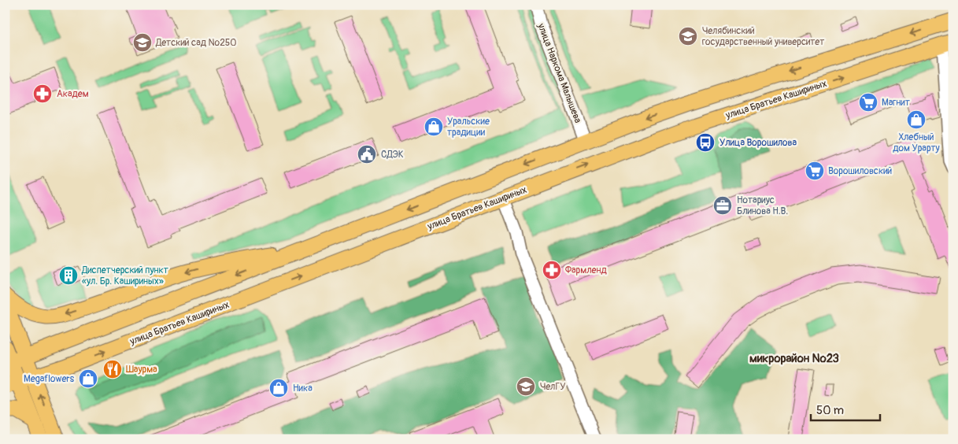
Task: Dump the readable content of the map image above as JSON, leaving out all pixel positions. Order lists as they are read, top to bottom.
{
  "streets": {
    "main road": ["улица Братьев Кашириных"],
    "street": ["улица Наркома Малышева"]
  },
  "districts": ["микрорайон №23"],
  "places": {
    "school or university": ["Челябинский государственный университет", "Детский сад №250", "ЧелГУ"],
    "pharmacy": ["Академ", "Фармленд"],
    "supermarket": ["Магнит", "Ворошиловский"],
    "shop": [
      "Хлебный дом Урарту",
      "Уральские традиции",
      "Megaflowers",
      "Ника"
    ],
    "bus stop": ["Улица Ворошилова"],
    "public building": ["СДЭК"],
    "office": ["Нотариус Блинова Н.В."],
    "building": ["Диспетчерский пункт «ул. Бр. Кашириных»"],
    "restaurant": ["Шаурма"]
  },
  "scale_bar": "50 m"
}
